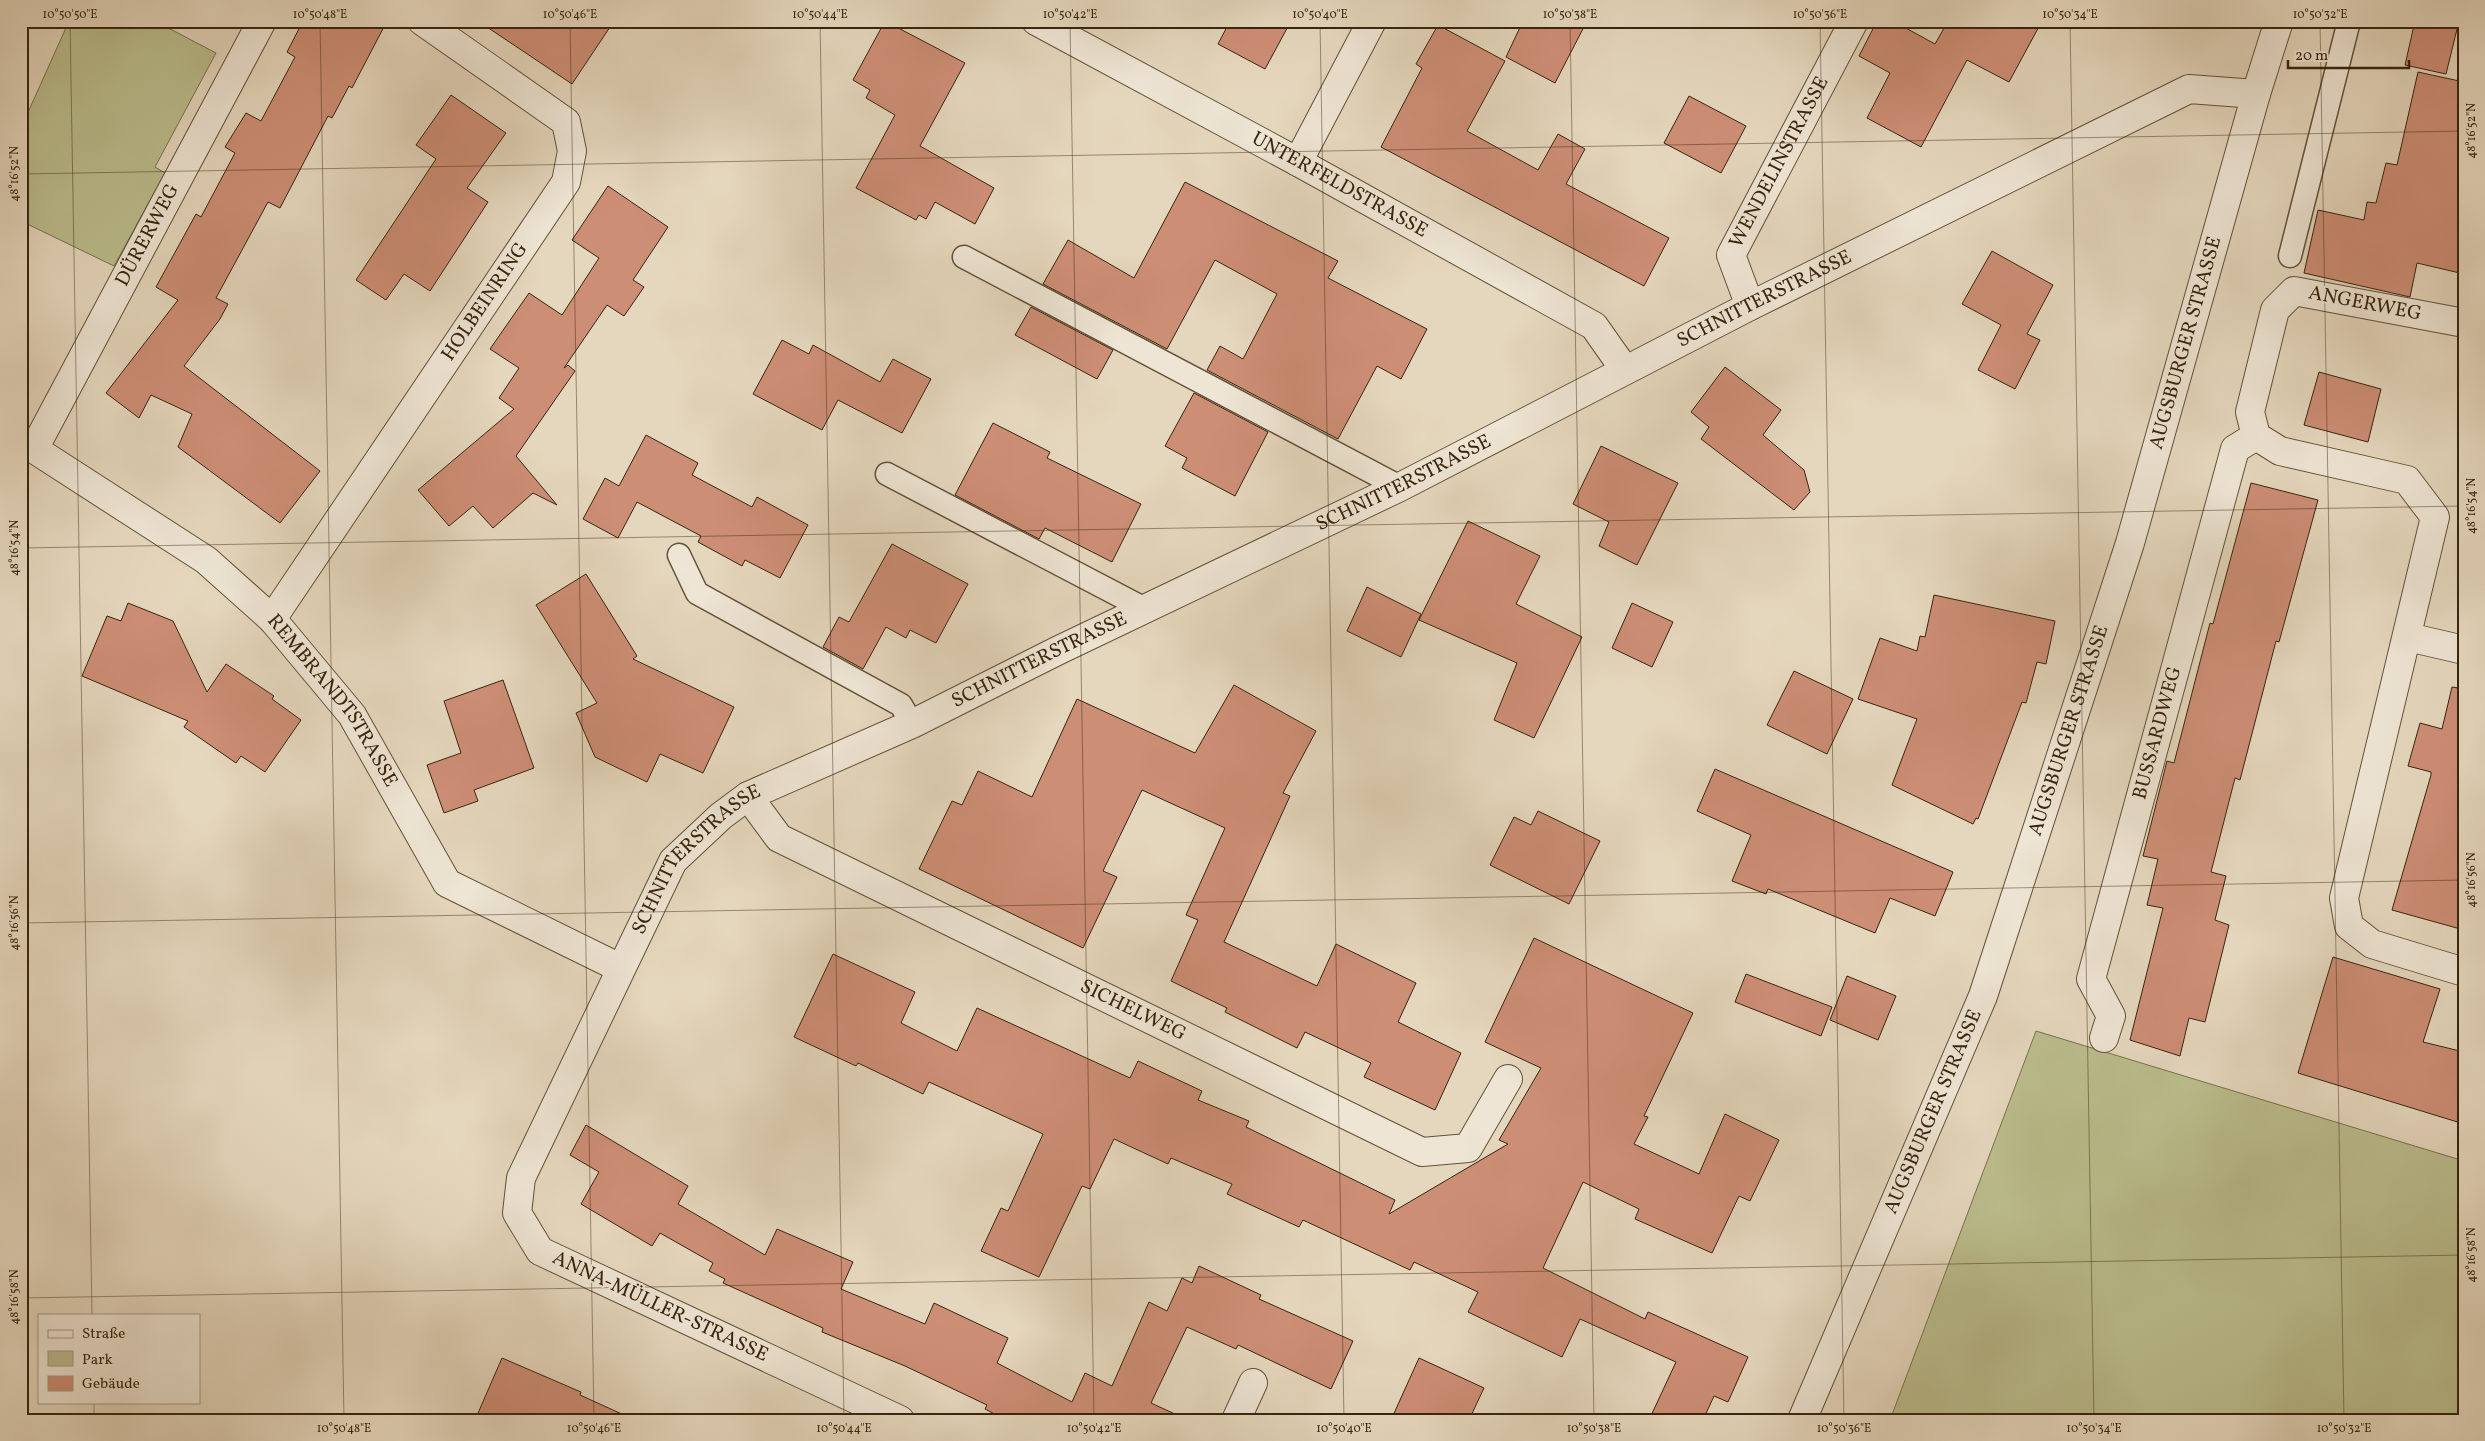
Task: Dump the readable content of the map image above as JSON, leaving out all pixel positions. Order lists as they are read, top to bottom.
{
  "streets": {
    "street": [
      "WENDELINSTRASSE",
      "UNTERFELDSTRASSE",
      "DÜRERWEG",
      "SCHNITTERSTRASSE",
      "HOLBEINRING",
      "ANGERWEG",
      "AUGSBURGER STRASSE",
      "REMBRANDTSTRASSE",
      "BUSSARDWEG",
      "SICHELWEG",
      "ANNA-MÜLLER-STRASSE"
    ]
  },
  "crossings": [
    ["WENDELINSTRASSE", "SCHNITTERSTRASSE"],
    ["UNTERFELDSTRASSE", "SCHNITTERSTRASSE"],
    ["DÜRERWEG", "REMBRANDTSTRASSE"],
    ["SCHNITTERSTRASSE", "AUGSBURGER STRASSE"],
    ["SCHNITTERSTRASSE", "REMBRANDTSTRASSE"],
    ["SCHNITTERSTRASSE", "SICHELWEG"],
    ["SCHNITTERSTRASSE", "ANNA-MÜLLER-STRASSE"],
    ["HOLBEINRING", "REMBRANDTSTRASSE"],
    ["ANGERWEG", "BUSSARDWEG"],
    ["REMBRANDTSTRASSE", "ANNA-MÜLLER-STRASSE"]
  ],
  "legend": ["Straße", "Park", "Gebäude"],
  "scale_bar": "20 m",
  "coordinates": [
    "10°50'50\"E",
    "10°50'48\"E",
    "10°50'46\"E",
    "10°50'44\"E",
    "10°50'42\"E",
    "10°50'40\"E",
    "10°50'38\"E",
    "10°50'36\"E",
    "10°50'34\"E",
    "10°50'32\"E",
    "48°16'52\"N",
    "48°16'54\"N",
    "48°16'56\"N",
    "48°16'58\"N"
  ]
}
